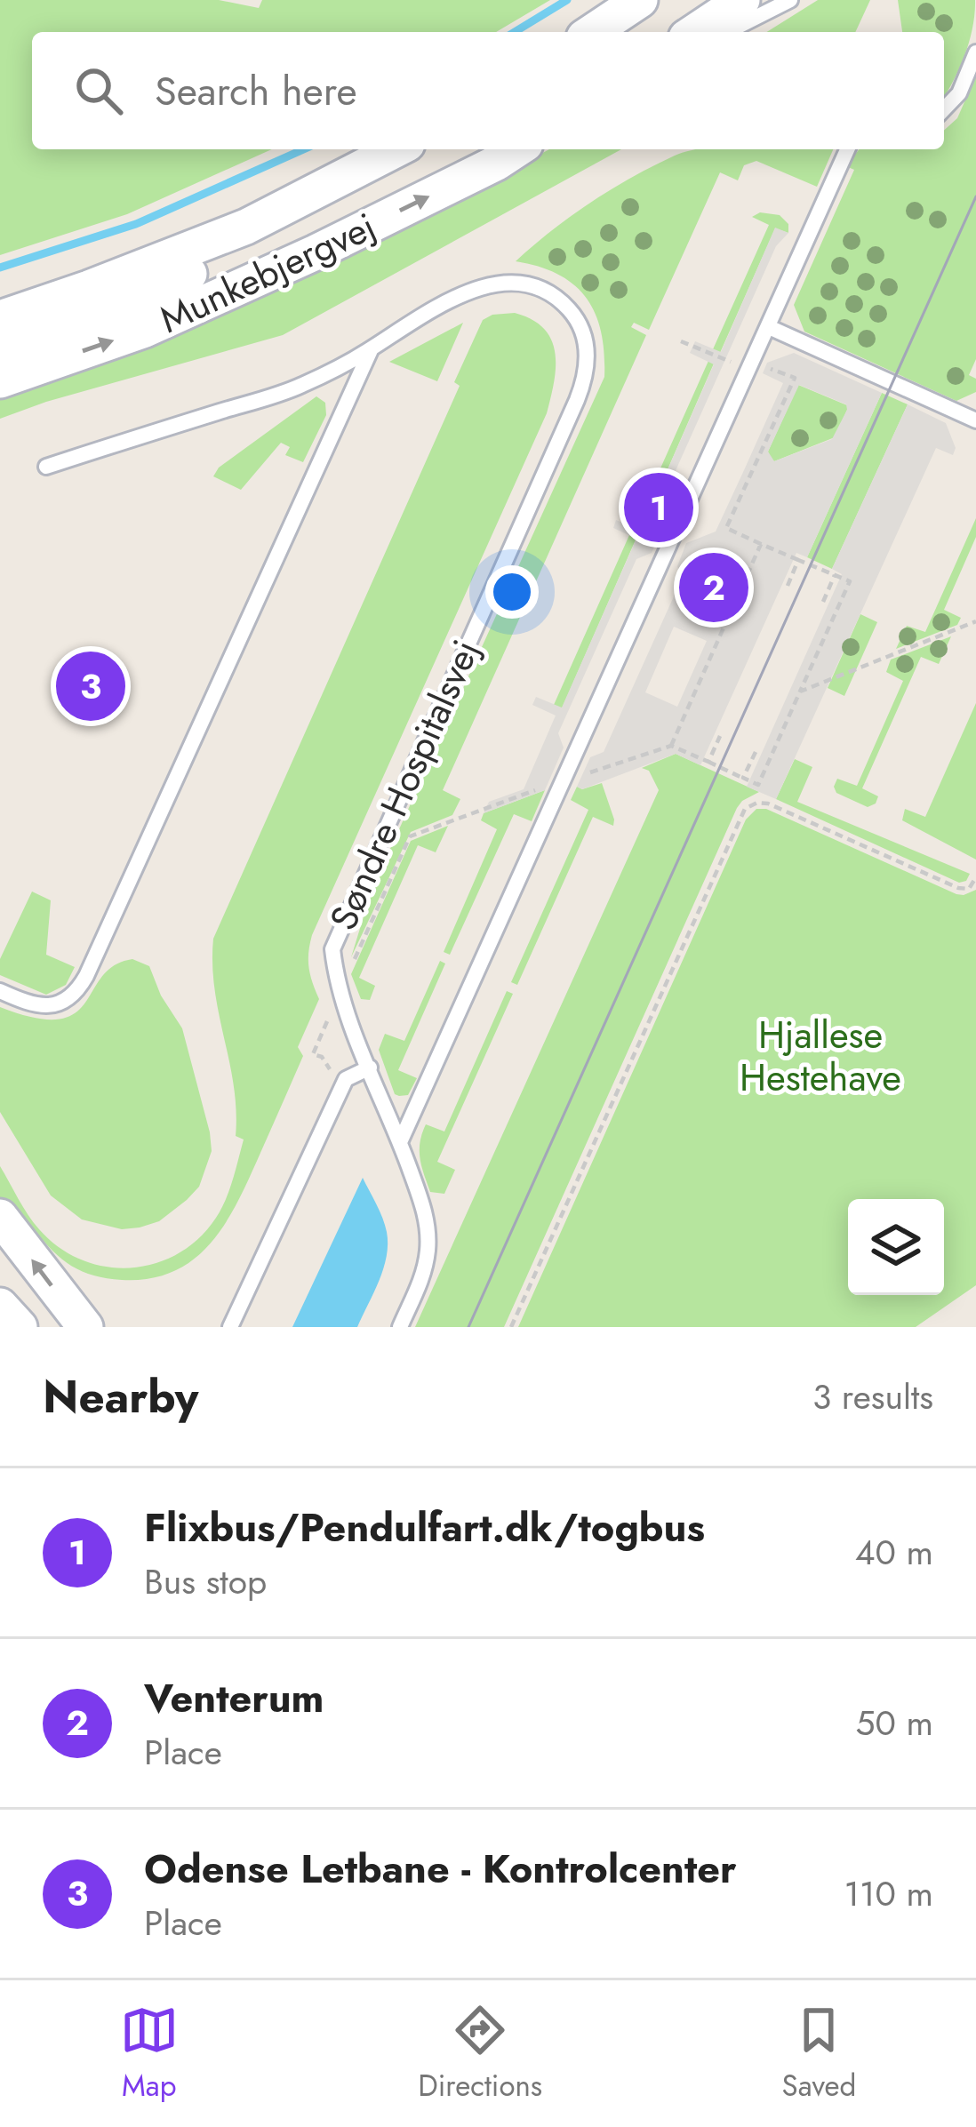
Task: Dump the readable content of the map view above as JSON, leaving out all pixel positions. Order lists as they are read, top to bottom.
{
  "streets": {
    "street": ["Munkebjergvej"],
    "lane": ["Søndre Hospitalsvej"]
  },
  "parks": ["Hjallese Hestehave"],
  "page": {
    "search": "Search here",
    "pins": ["1", "2", "3"],
    "heading": ["Nearby", "3 results"],
    "list": [
      {
        "mark": "1",
        "name": "Flixbus/Pendulfart.dk/togbus",
        "note": "Bus stop",
        "value": "40 m"
      },
      {
        "mark": "2",
        "name": "Venterum",
        "note": "Place",
        "value": "50 m"
      },
      {
        "mark": "3",
        "name": "Odense Letbane - Kontrolcenter",
        "note": "Place",
        "value": "110 m"
      }
    ],
    "nav": ["Map", "Directions", "Saved"]
  }
}
